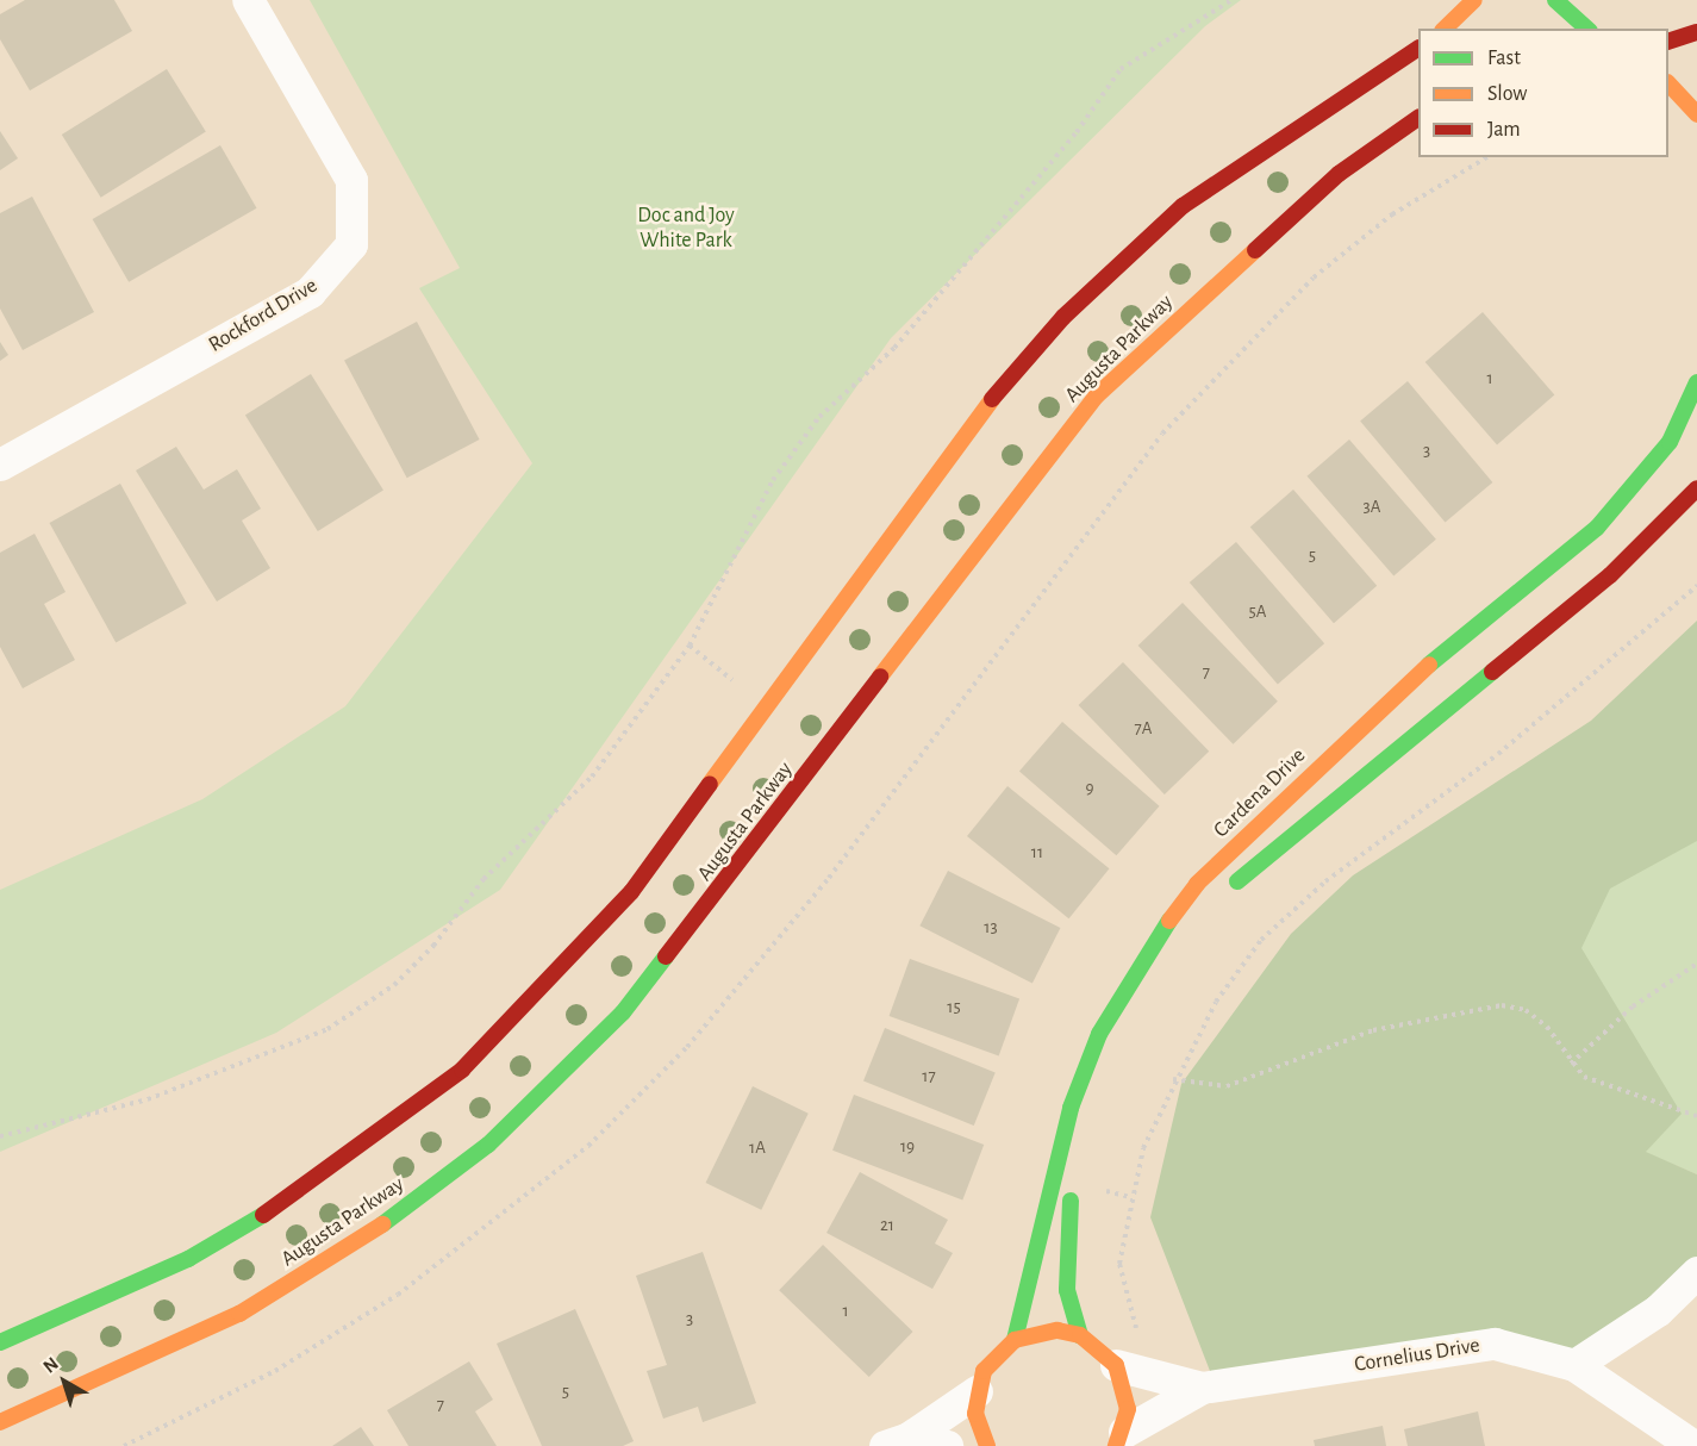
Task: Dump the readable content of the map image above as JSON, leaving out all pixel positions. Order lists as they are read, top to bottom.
{
  "streets": {
    "main road": ["Augusta Parkway", "Cardena Drive"],
    "street": ["Rockford Drive", "Cornelius Drive"]
  },
  "parks": ["Doc and Joy White Park"],
  "house_numbers": [
    "1",
    "3",
    "3A",
    "5",
    "5A",
    "7",
    "7A",
    "9",
    "11",
    "13",
    "15",
    "17",
    "19",
    "1A",
    "21",
    "1",
    "3",
    "5",
    "7"
  ],
  "legend": ["Fast", "Slow", "Jam"],
  "north": "top left"
}
